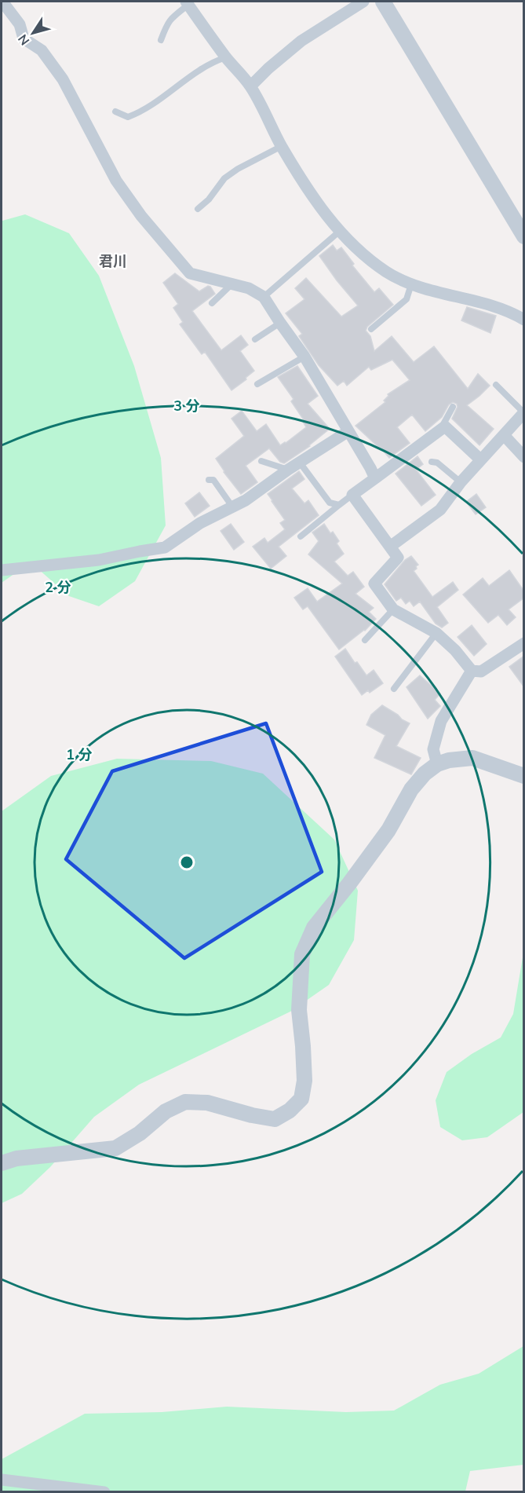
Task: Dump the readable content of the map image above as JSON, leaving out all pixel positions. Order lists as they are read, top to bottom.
{
  "districts": ["君川"],
  "north": "bottom left",
  "rings": ["3 分", "2 分", "1 分"]
}
